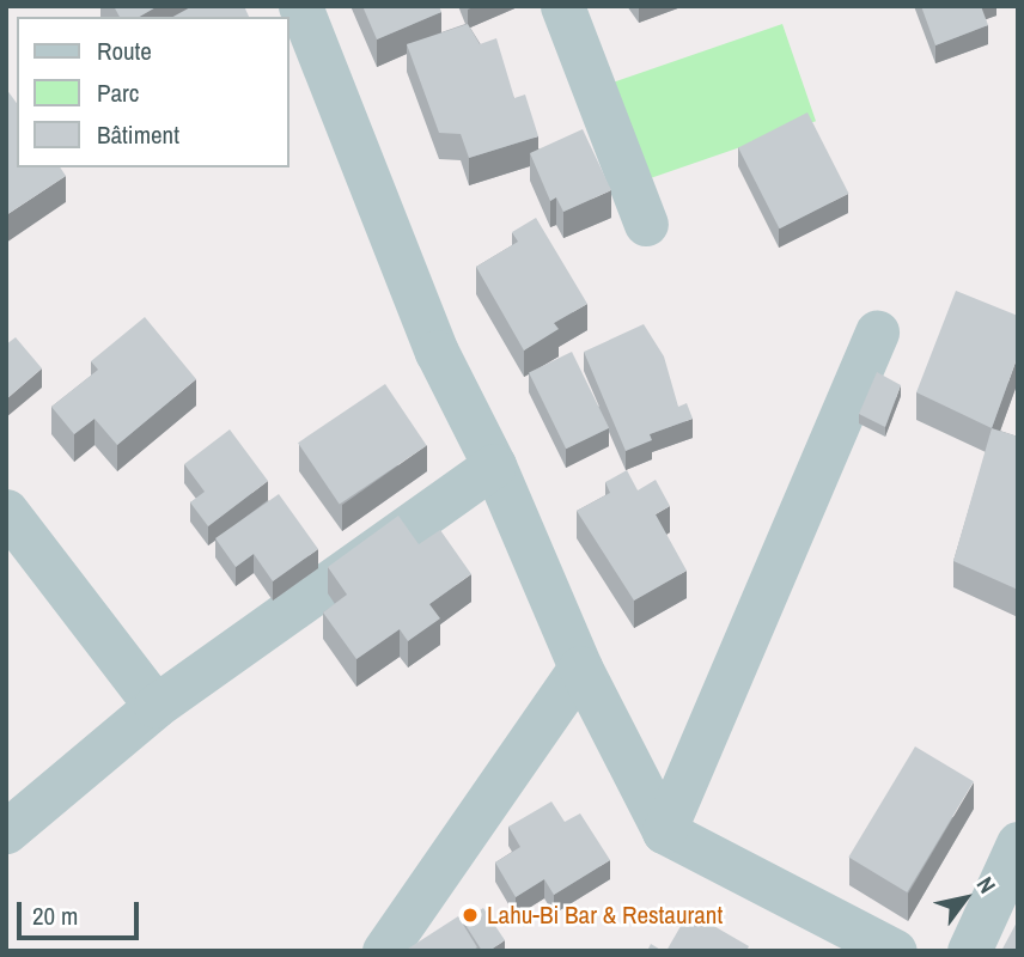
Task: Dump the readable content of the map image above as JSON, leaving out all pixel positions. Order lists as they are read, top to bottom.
{
  "places": ["Lahu-Bi Bar & Restaurant"],
  "legend": ["Route", "Parc", "Bâtiment"],
  "scale_bar": "20 m",
  "north": "top right"
}
